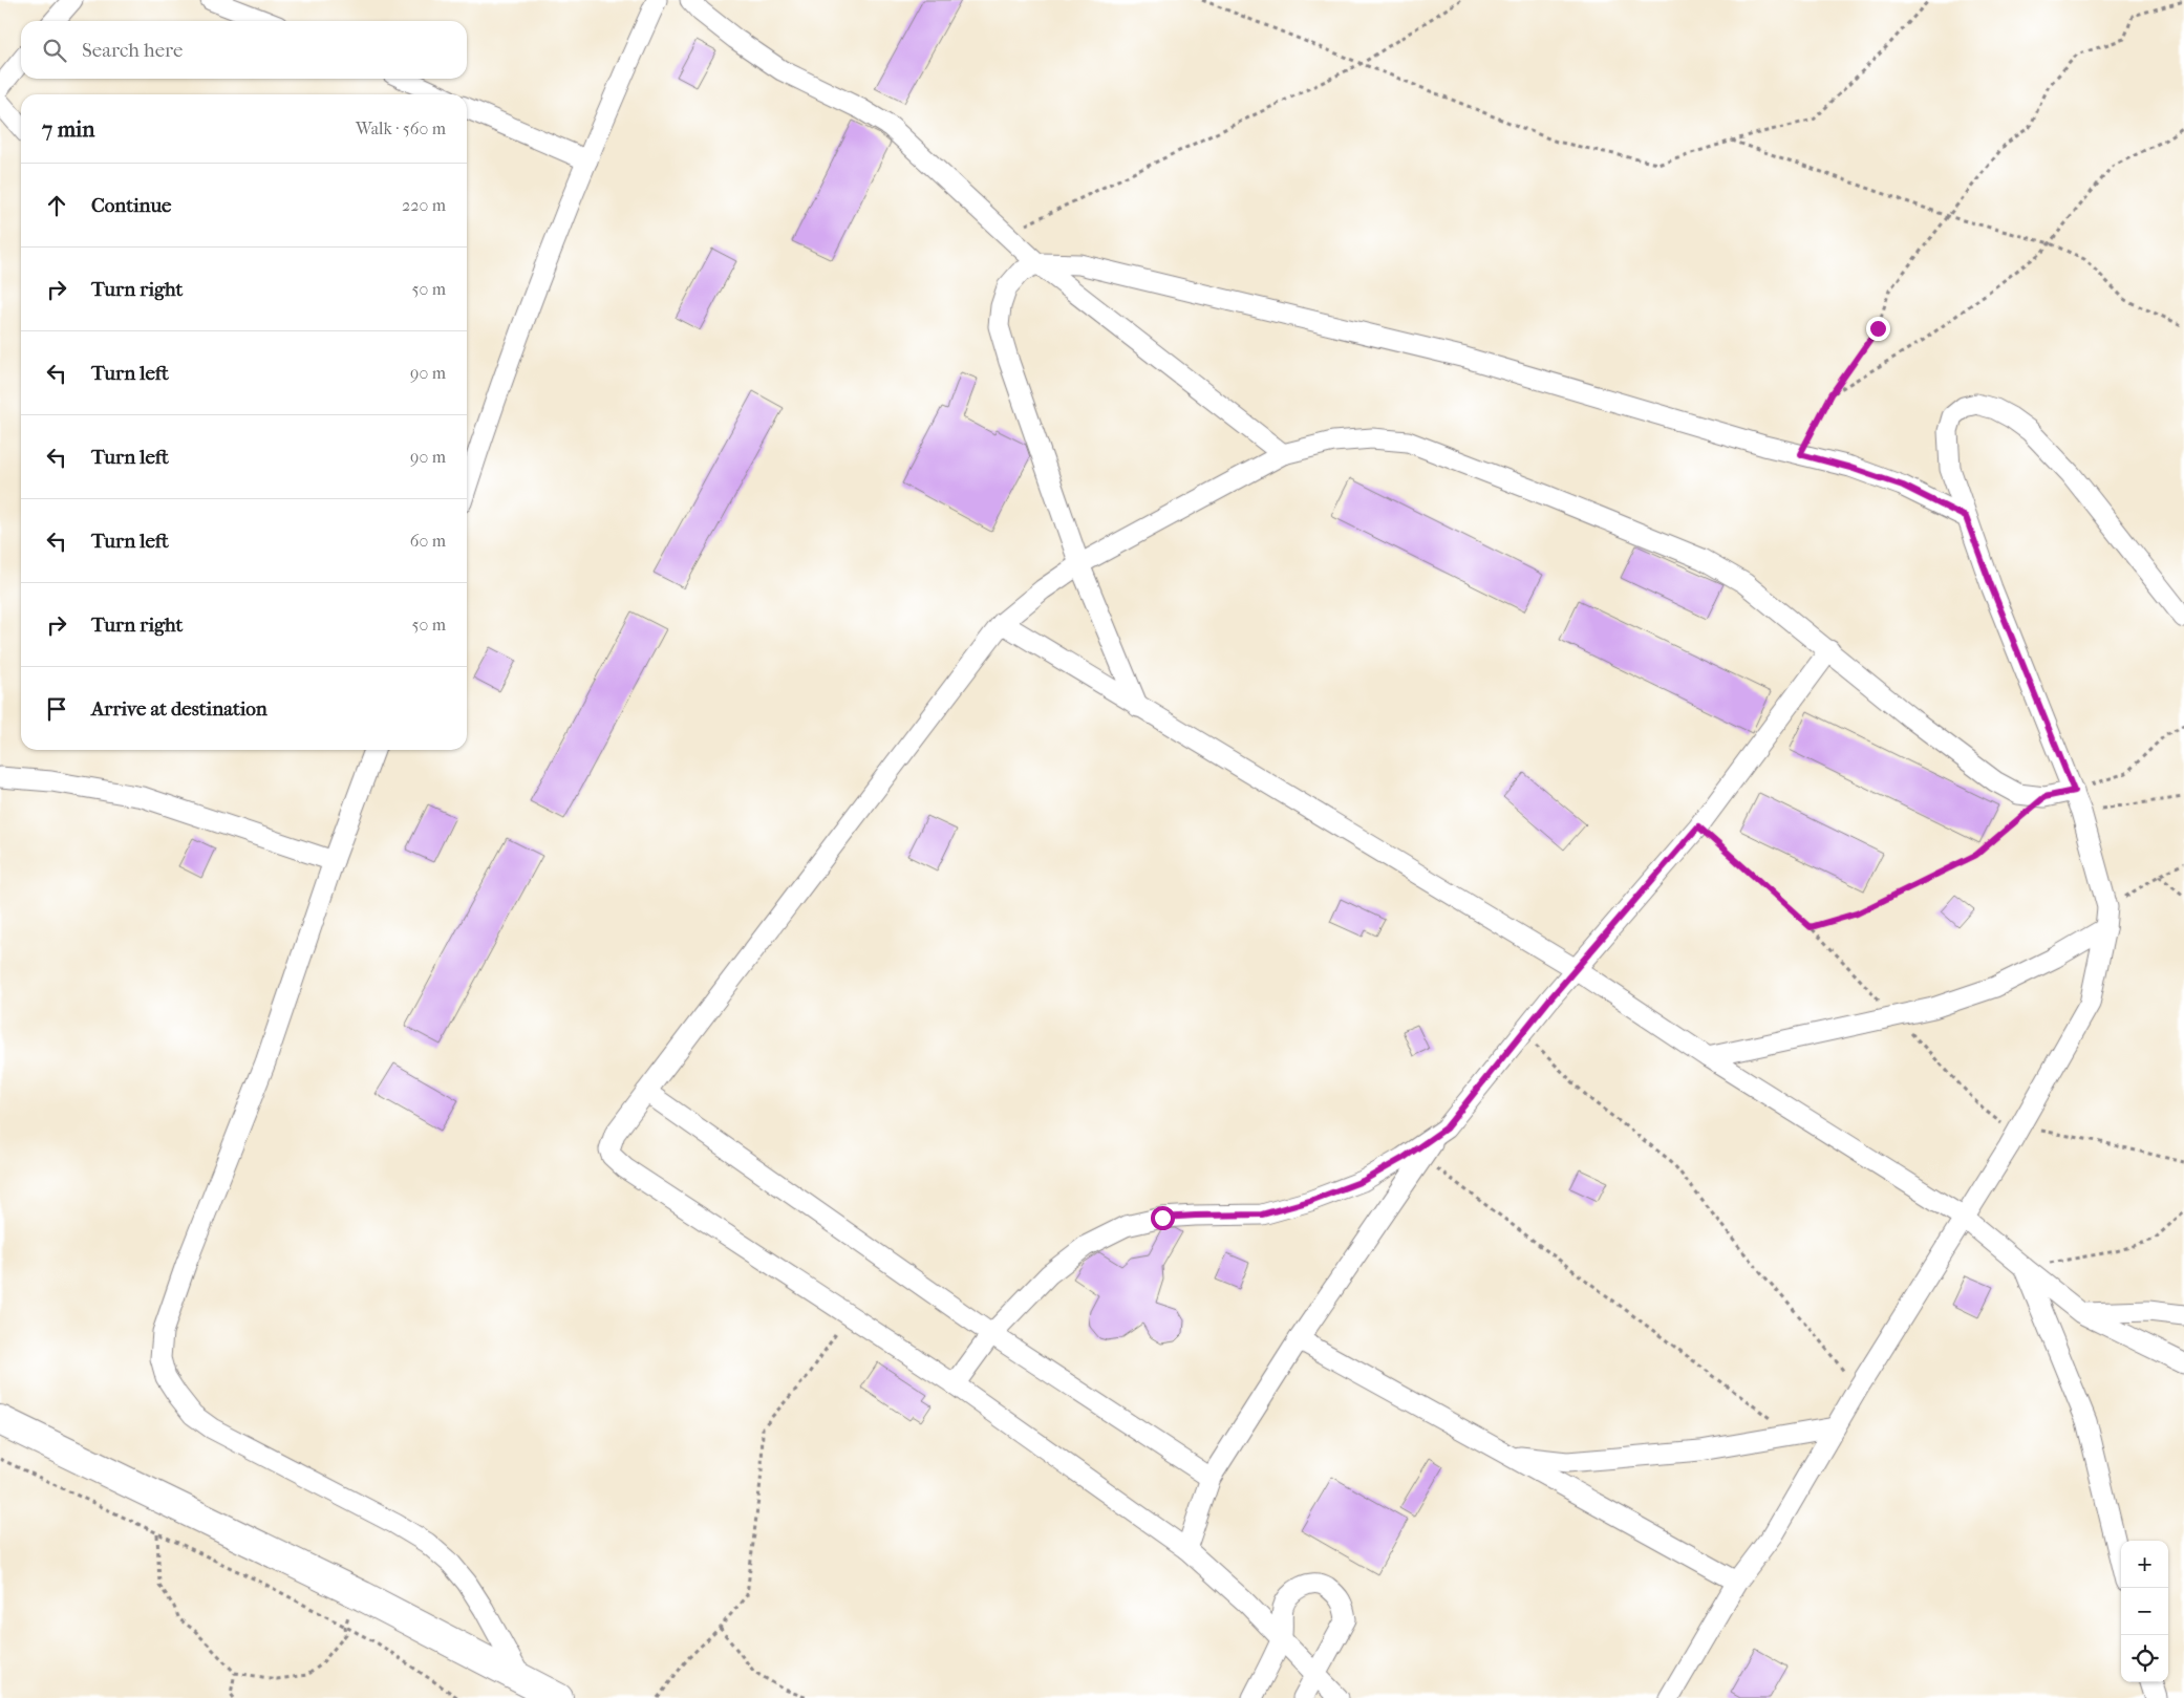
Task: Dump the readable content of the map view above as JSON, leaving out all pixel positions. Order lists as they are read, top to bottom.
{
  "page": {
    "search": "Search here",
    "heading": ["7 min", "Walk · 560 m"],
    "list": [
      ["Continue", "220 m"],
      ["Turn right", "50 m"],
      ["Turn left", "90 m"],
      ["Turn left", "90 m"],
      ["Turn left", "60 m"],
      ["Turn right", "50 m"],
      "Arrive at destination"
    ],
    "map_buttons": ["+", "−"]
  }
}
